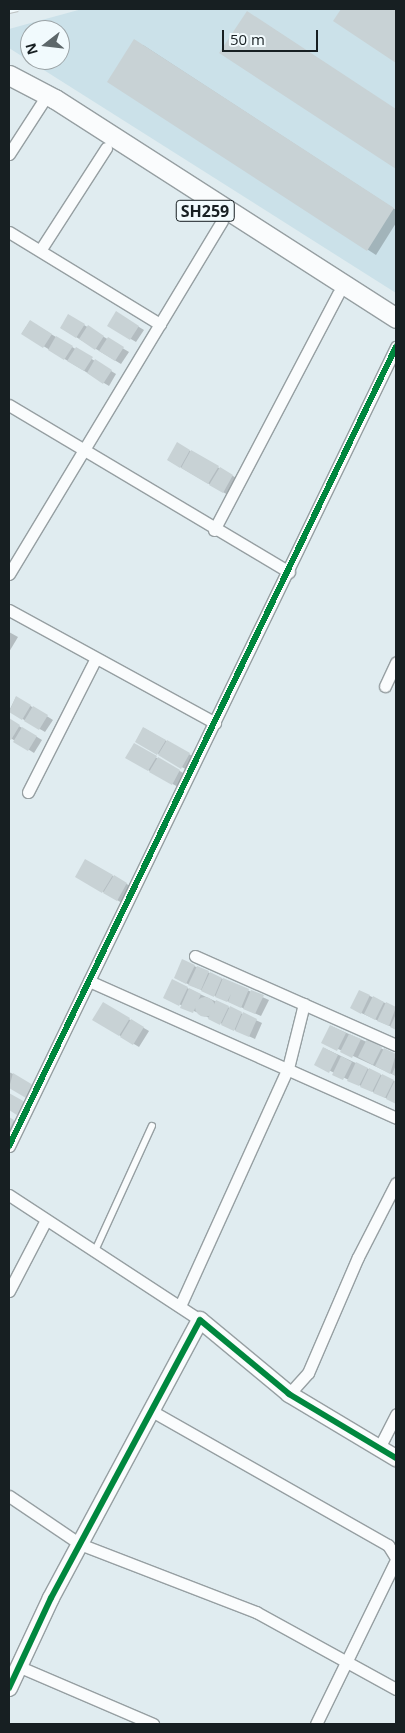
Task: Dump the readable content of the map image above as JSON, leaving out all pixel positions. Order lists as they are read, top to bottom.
{
  "streets": {
    "main road": ["SH259"]
  },
  "scale_bar": "50 m",
  "north": "left"
}
